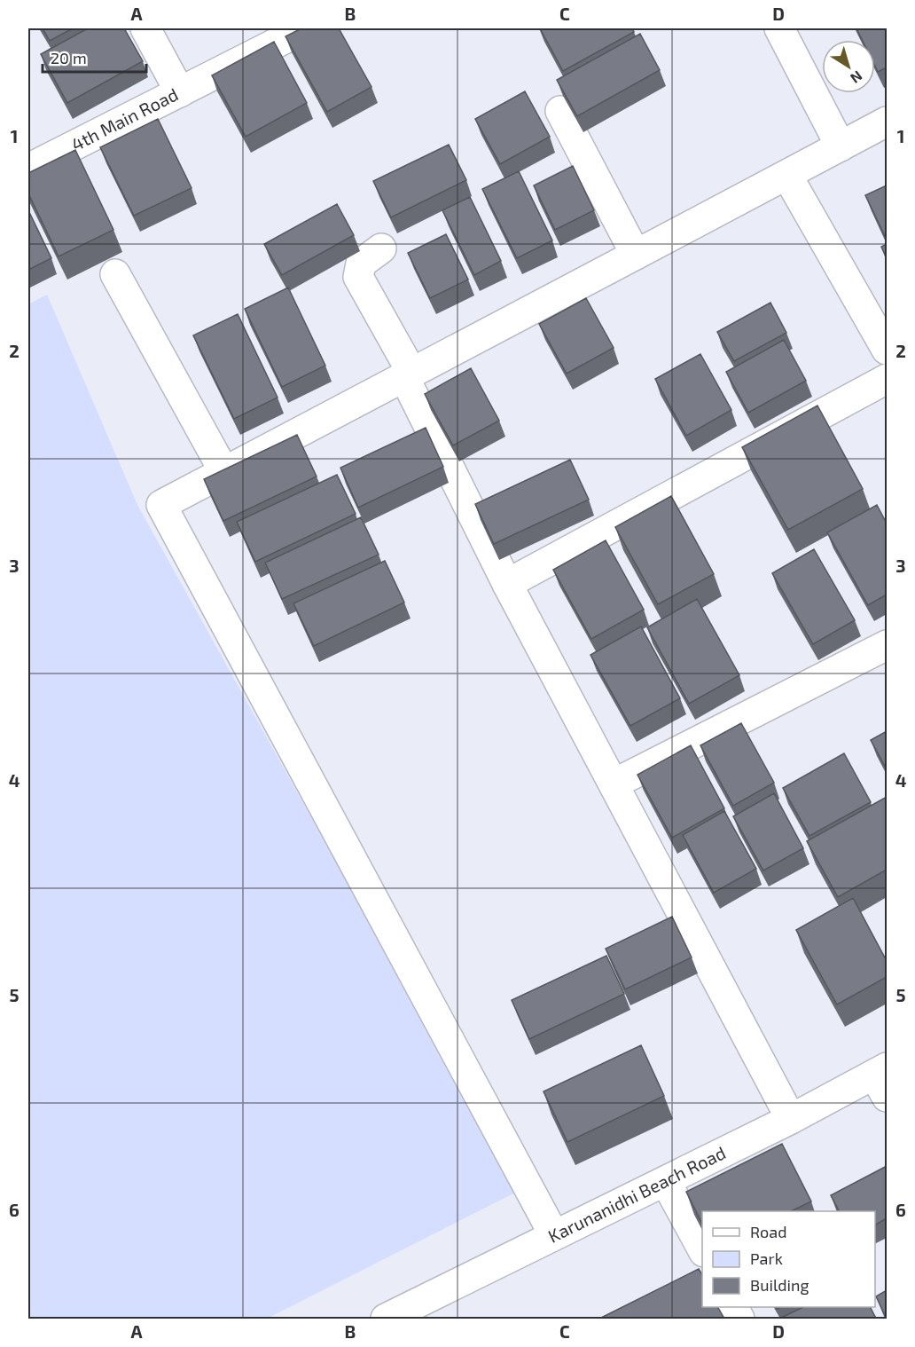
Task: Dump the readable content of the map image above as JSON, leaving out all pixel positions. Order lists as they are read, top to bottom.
{
  "streets": {
    "street": ["4th Main Road", "Karunanidhi Beach Road"]
  },
  "legend": ["Road", "Park", "Building"],
  "scale_bar": "20 m",
  "north": "bottom right",
  "grid": {
    "columns": [
      "A",
      "B",
      "C",
      "D"
    ],
    "rows": [
      "1",
      "2",
      "3",
      "4",
      "5",
      "6"
    ]
  }
}
